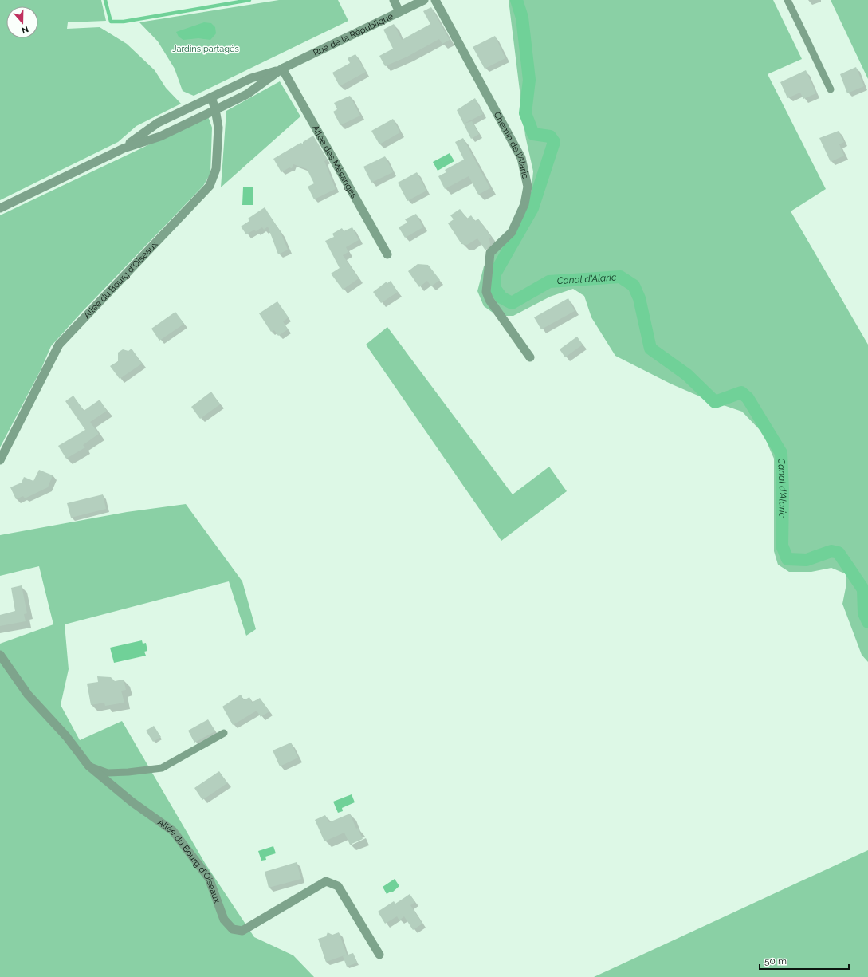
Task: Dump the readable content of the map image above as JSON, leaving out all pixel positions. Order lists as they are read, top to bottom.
{
  "streets": {
    "street": [
      "Rue de la République",
      "Chemin de l'Alaric",
      "Allée des Mésanges",
      "Allée du Bourg d'Oiseaux"
    ]
  },
  "crossings": [
    ["Rue de la République", "Allée des Mésanges"]
  ],
  "water": ["Canal d'Alaric"],
  "parks": ["Jardins partagés"],
  "scale_bar": "50 m",
  "north": "bottom"
}
